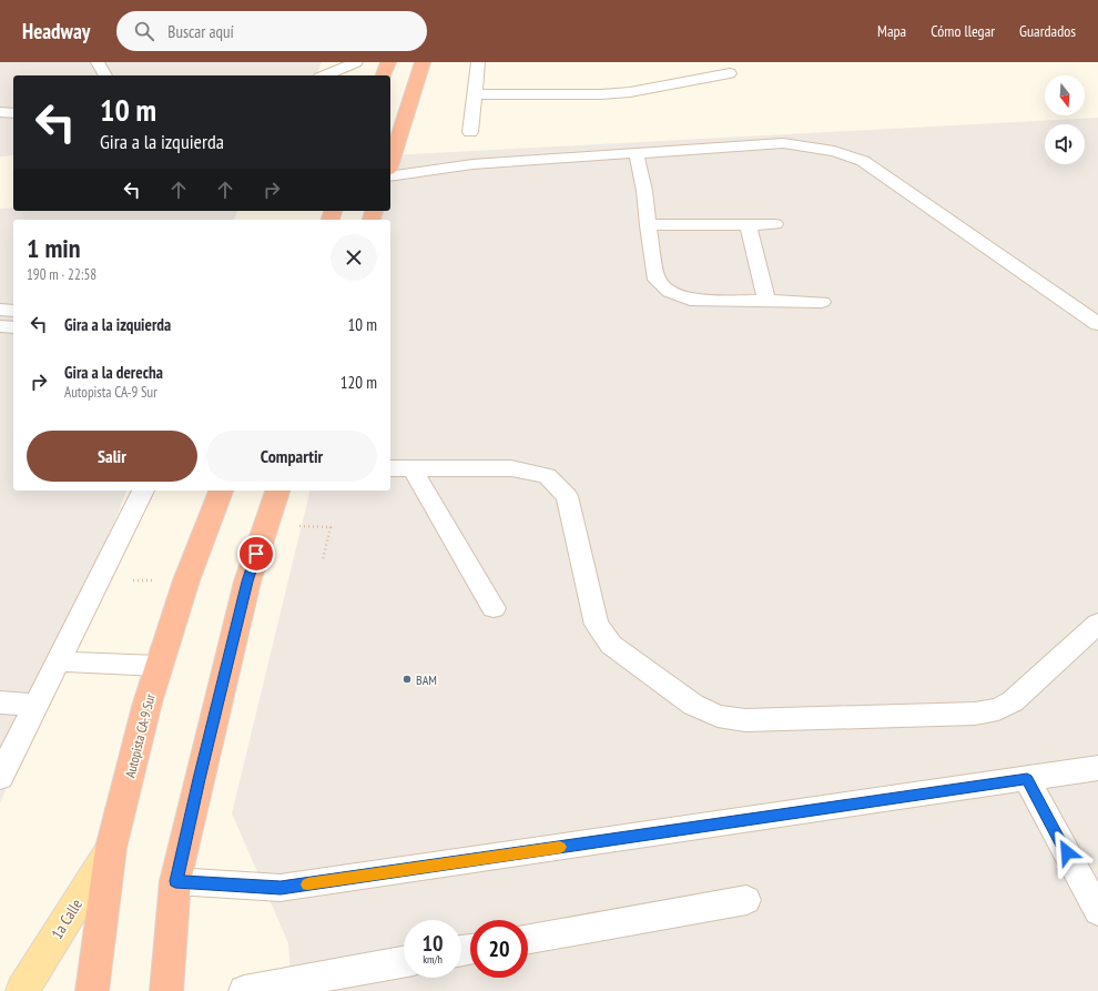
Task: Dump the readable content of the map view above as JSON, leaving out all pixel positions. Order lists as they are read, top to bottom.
{
  "streets": {
    "highway": ["Autopista CA-9 Sur"],
    "main road": ["1a Calle"]
  },
  "crossings": [
    ["Autopista CA-9 Sur", "1a Calle"]
  ],
  "places": ["BAM"],
  "north": "bottom",
  "page": {
    "header": "Headway",
    "search": "Buscar aquí",
    "nav": ["Mapa", "Cómo llegar", "Guardados"],
    "turn": ["10 m", "Gira a la izquierda"],
    "heading": ["1 min", "190 m · 22:58"],
    "list": [
      {
        "name": "Gira a la izquierda",
        "value": "10 m"
      },
      {
        "name": "Gira a la derecha",
        "note": "Autopista CA-9 Sur",
        "value": "120 m"
      }
    ],
    "buttons": ["Salir", "Compartir"],
    "speed": "10 km/h",
    "limit": "20"
  }
}
